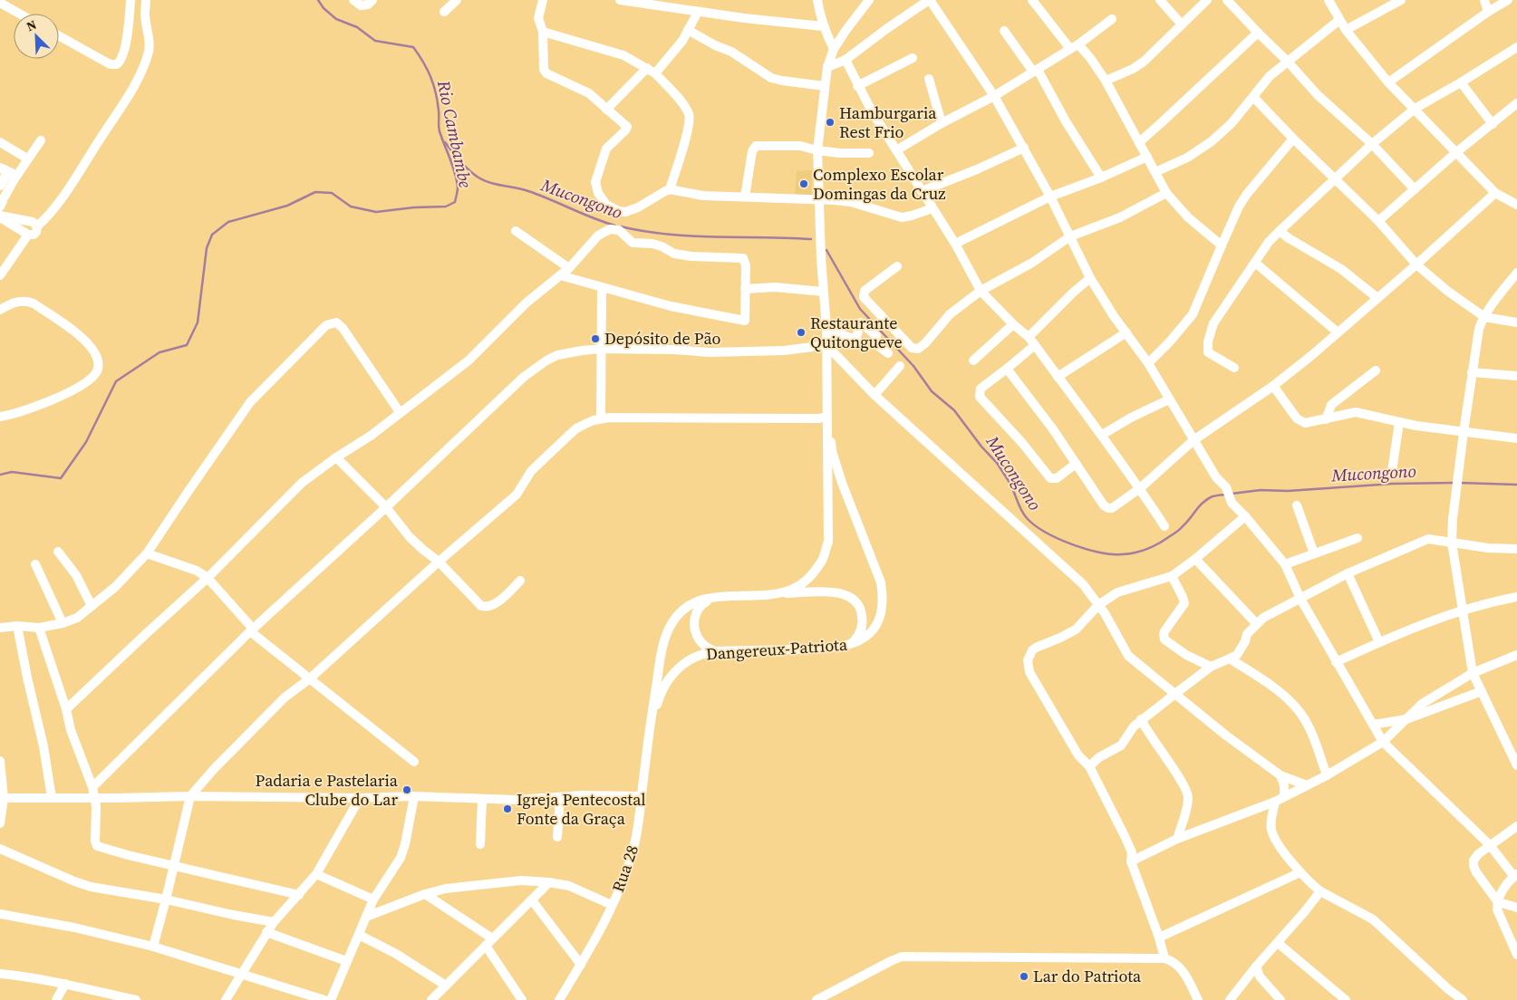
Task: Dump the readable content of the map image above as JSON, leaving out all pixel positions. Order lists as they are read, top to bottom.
{
  "streets": {
    "street": ["Dangereux-Patriota", "Rua 28"]
  },
  "crossings": [
    ["Dangereux-Patriota", "Rua 28"]
  ],
  "water": ["Rio Cambambe", "Mucongono"],
  "places": [
    "Hamburgaria Rest Frio",
    "Complexo Escolar Domingas da Cruz",
    "Restaurante Quitongueve",
    "Depósito de Pão",
    "Padaria e Pastelaria Clube do Lar",
    "Igreja Pentecostal Fonte da Graça",
    "Lar do Patriota"
  ],
  "north": "top left"
}
